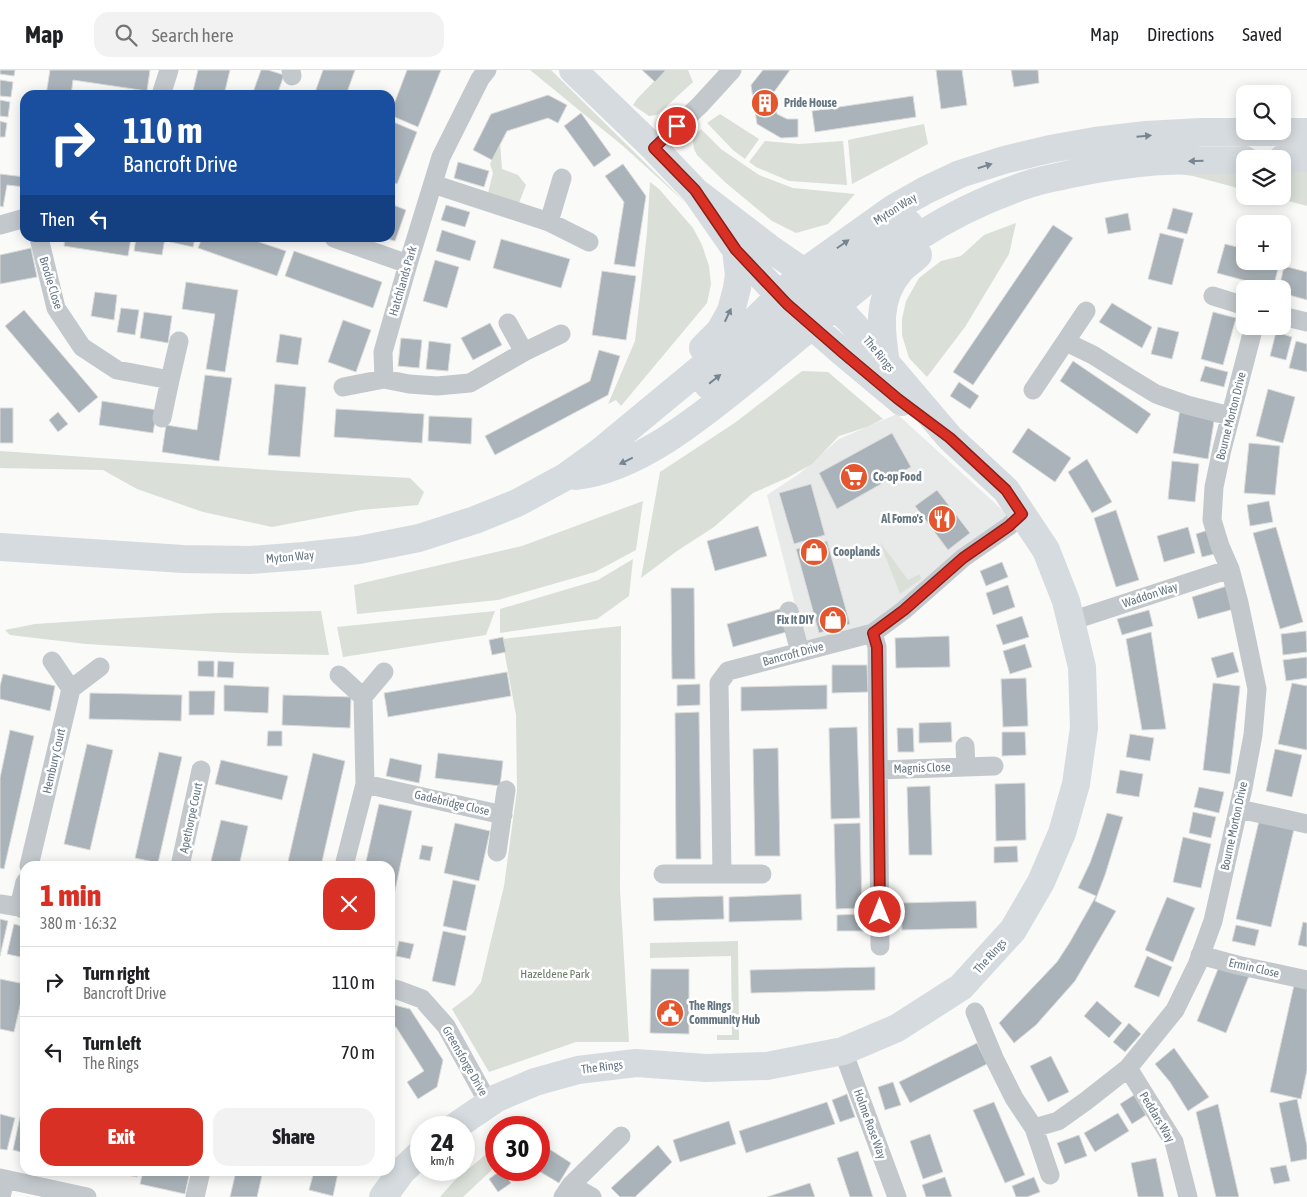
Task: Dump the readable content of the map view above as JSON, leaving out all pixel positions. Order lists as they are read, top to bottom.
{
  "streets": {
    "street": [
      "Myton Way",
      "Hatchlands Park",
      "Brodie Close",
      "The Rings",
      "Bourne Morton Drive",
      "Waddon Way",
      "Bancroft Drive",
      "Hembury Court",
      "Magnis Close",
      "Gadebridge Close",
      "Apethorpe Court",
      "Ermin Close",
      "Greensforge Drive",
      "Peddars Way",
      "Holme Rose Way"
    ]
  },
  "crossings": [
    ["Myton Way", "The Rings"],
    ["The Rings", "Waddon Way"],
    ["The Rings", "Bancroft Drive"],
    ["The Rings", "Greensforge Drive"],
    ["The Rings", "Holme Rose Way"],
    ["Bourne Morton Drive", "Waddon Way"],
    ["Bourne Morton Drive", "Ermin Close"],
    ["Bourne Morton Drive", "Peddars Way"],
    ["Bancroft Drive", "Magnis Close"]
  ],
  "parks": ["Hazeldene Park"],
  "places": {
    "building": ["Pride House"],
    "supermarket": ["Co-op Food"],
    "restaurant": ["Al Forno's"],
    "shop": ["Cooplands", "Fix It DIY"],
    "public building": ["The Rings Community Hub"]
  },
  "page": {
    "header": "Map",
    "search": "Search here",
    "nav": ["Map", "Directions", "Saved"],
    "map_buttons": ["+", "−"],
    "turn": ["110 m", "Bancroft Drive"],
    "then": "Then",
    "heading": ["1 min", "380 m · 16:32"],
    "list": [
      {
        "name": "Turn right",
        "note": "Bancroft Drive",
        "value": "110 m"
      },
      {
        "name": "Turn left",
        "note": "The Rings",
        "value": "70 m"
      }
    ],
    "buttons": ["Exit", "Share"],
    "speed": "24 km/h",
    "limit": "30"
  }
}
